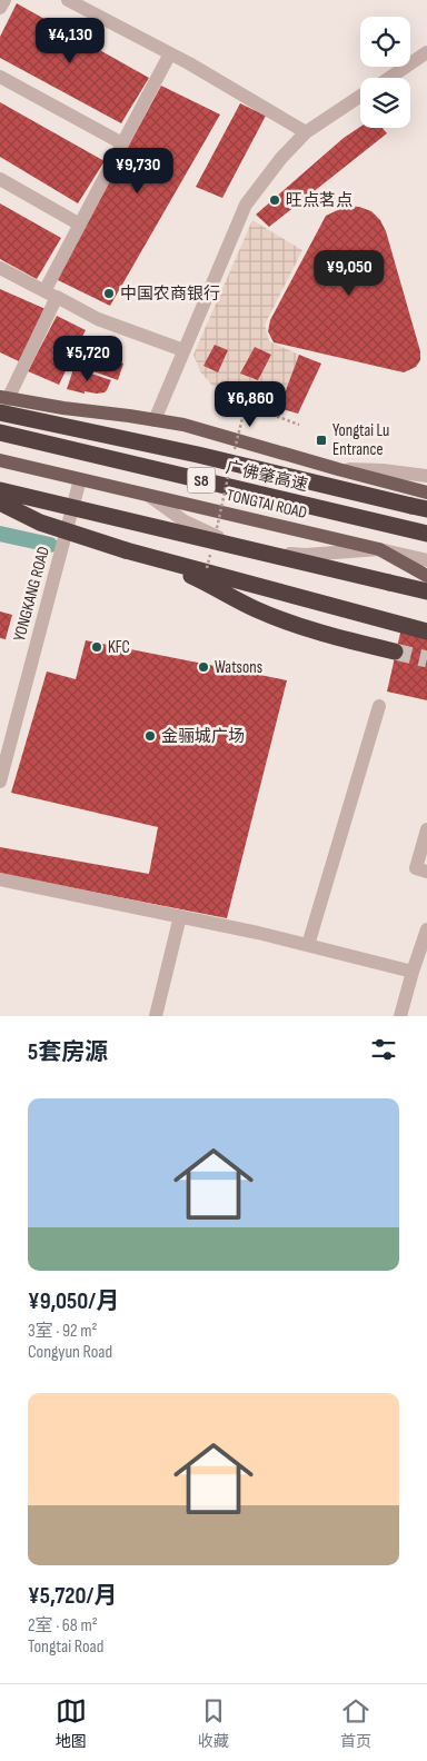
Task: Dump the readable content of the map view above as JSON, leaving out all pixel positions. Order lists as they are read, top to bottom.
{
  "streets": {
    "highway": ["广佛肇高速", "S8"],
    "main road": ["TONGTAI ROAD"],
    "street": ["YONGKANG ROAD"]
  },
  "crossings": [
    ["TONGTAI ROAD", "YONGKANG ROAD"]
  ],
  "places": {
    "other": [
      "旺点茗点",
      "中国农商银行",
      "KFC",
      "Watsons",
      "金骊城广场"
    ],
    "transit": ["Yongtai Lu Entrance"]
  },
  "page": {
    "price": [
      "¥4,130",
      "¥9,730",
      "¥9,050",
      "¥5,720",
      "¥6,860"
    ],
    "heading": "5套房源",
    "list": [
      {
        "name": "¥9,050/月",
        "note": "3室 · 92 m² · Congyun Road"
      },
      {
        "name": "¥5,720/月",
        "note": "2室 · 68 m² · Tongtai Road"
      }
    ],
    "tabs": ["地图", "收藏", "首页"]
  }
}
